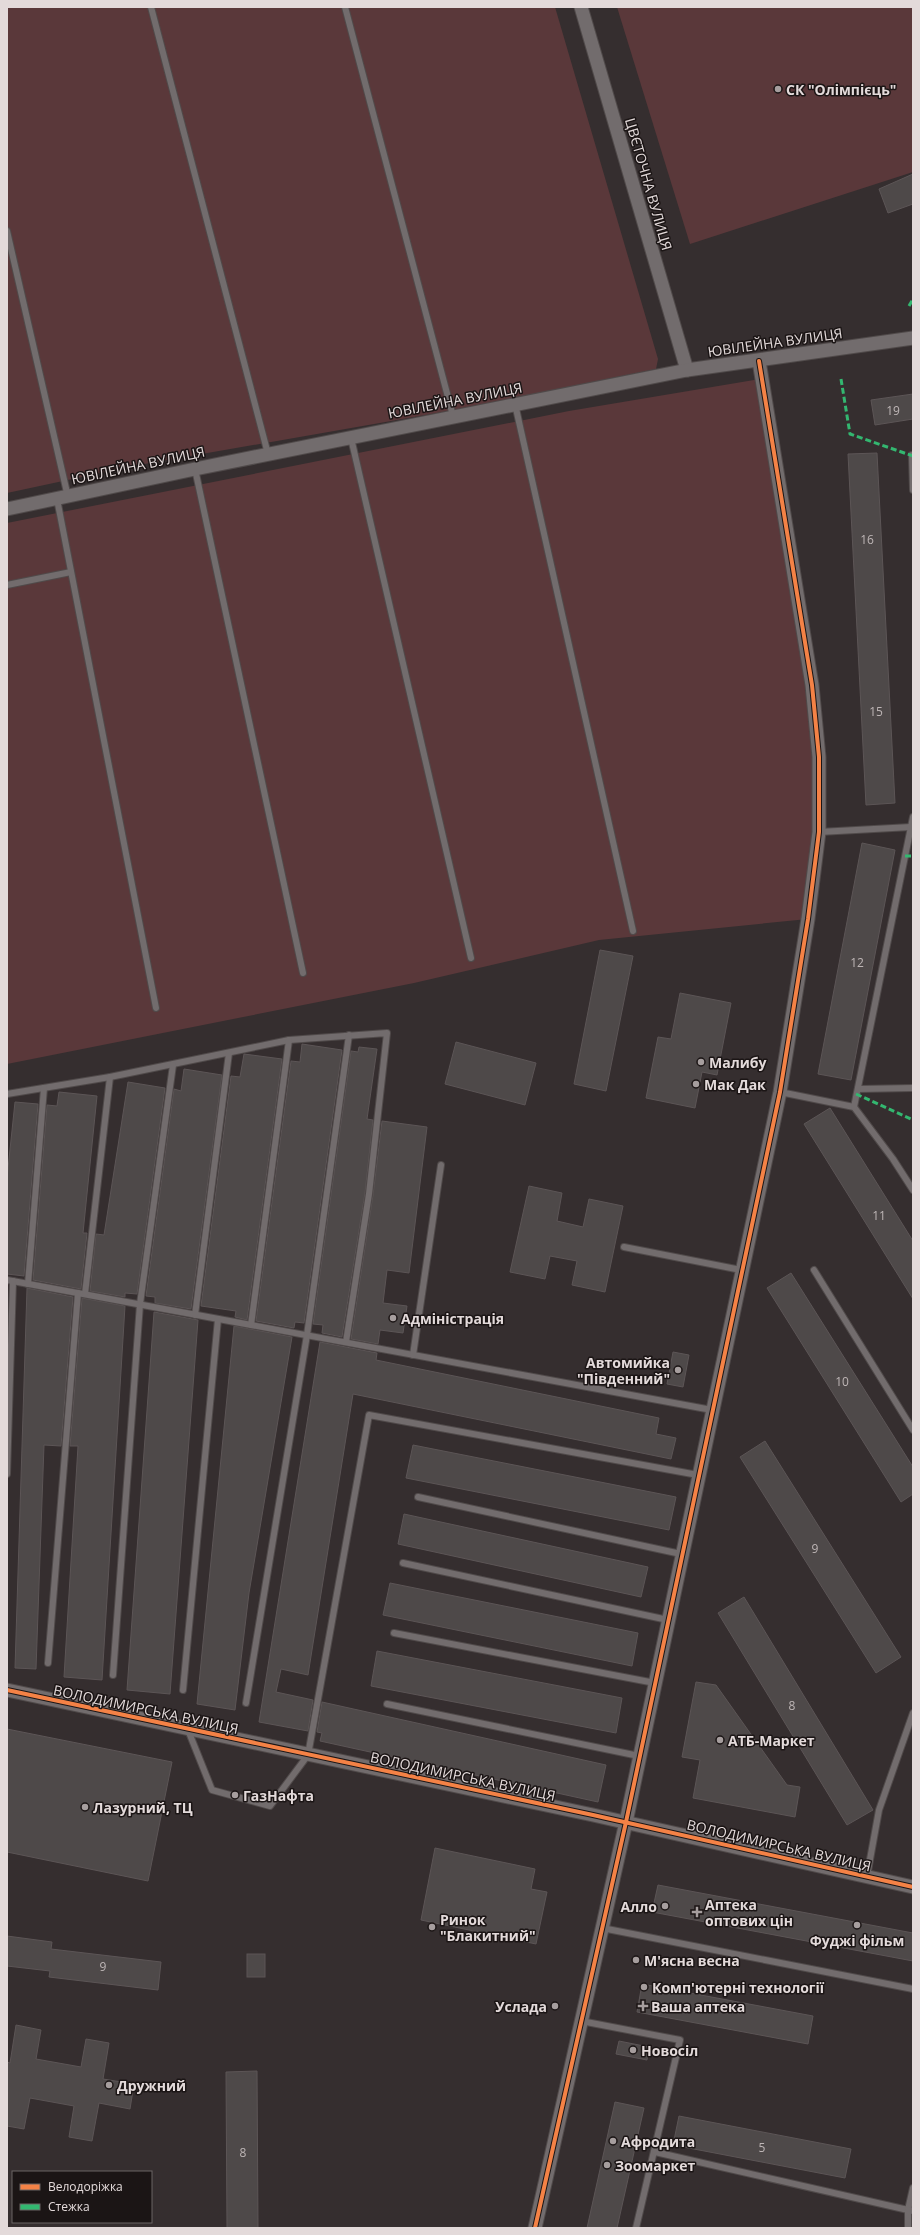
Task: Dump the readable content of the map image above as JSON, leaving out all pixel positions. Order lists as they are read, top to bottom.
{
  "streets": {
    "street": ["ЦВЄТОЧНА ВУЛИЦЯ", "ЮВІЛЕЙНА ВУЛИЦЯ", "ВОЛОДИМИРСЬКА ВУЛИЦЯ"]
  },
  "crossings": [
    ["ЦВЄТОЧНА ВУЛИЦЯ", "ЮВІЛЕЙНА ВУЛИЦЯ"]
  ],
  "places": {
    "other": [
      "СК \"Олімпієць\"",
      "Малибу",
      "Мак Дак",
      "Адміністрація",
      "Автомийка \"Південний\"",
      "АТБ-Маркет",
      "ГазНафта",
      "Лазурний, ТЦ",
      "Алло",
      "Фуджі фільм",
      "Ринок \"Блакитний\"",
      "М'ясна весна",
      "Комп'ютерні технології",
      "Услада",
      "Новосіл",
      "Дружний",
      "Афродита",
      "Зоомаркет"
    ],
    "health": ["Аптека оптових цін", "Ваша аптека"]
  },
  "house_numbers": [
    "19",
    "16",
    "15",
    "12",
    "11",
    "10",
    "9",
    "8",
    "9",
    "5",
    "8"
  ],
  "legend": ["Велодоріжка", "Стежка"]
}
